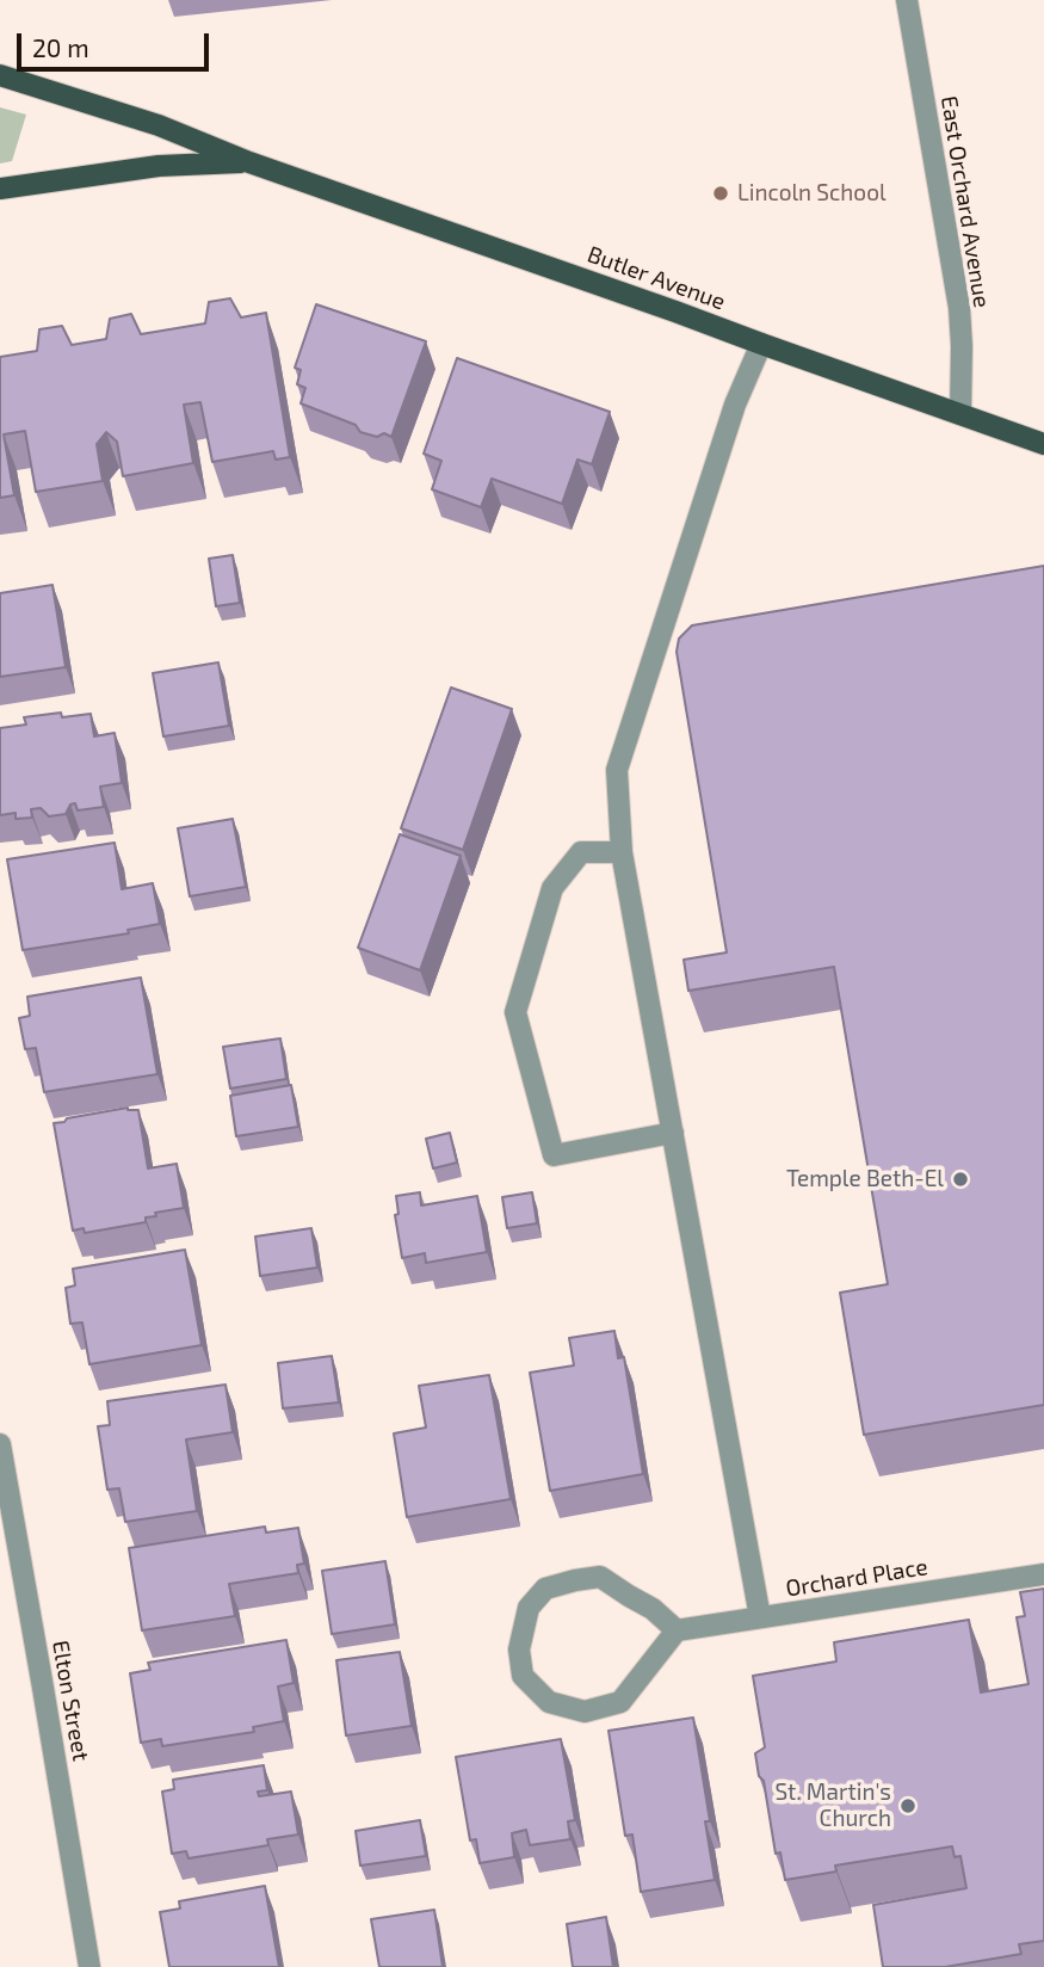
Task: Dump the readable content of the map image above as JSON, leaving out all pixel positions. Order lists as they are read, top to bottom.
{
  "streets": {
    "main road": ["Butler Avenue"],
    "street": ["East Orchard Avenue", "Orchard Place", "Elton Street"]
  },
  "crossings": [
    ["East Orchard Avenue", "Butler Avenue"]
  ],
  "places": ["Lincoln School", "Temple Beth-El", "St. Martin's Church"],
  "scale_bar": "20 m"
}
